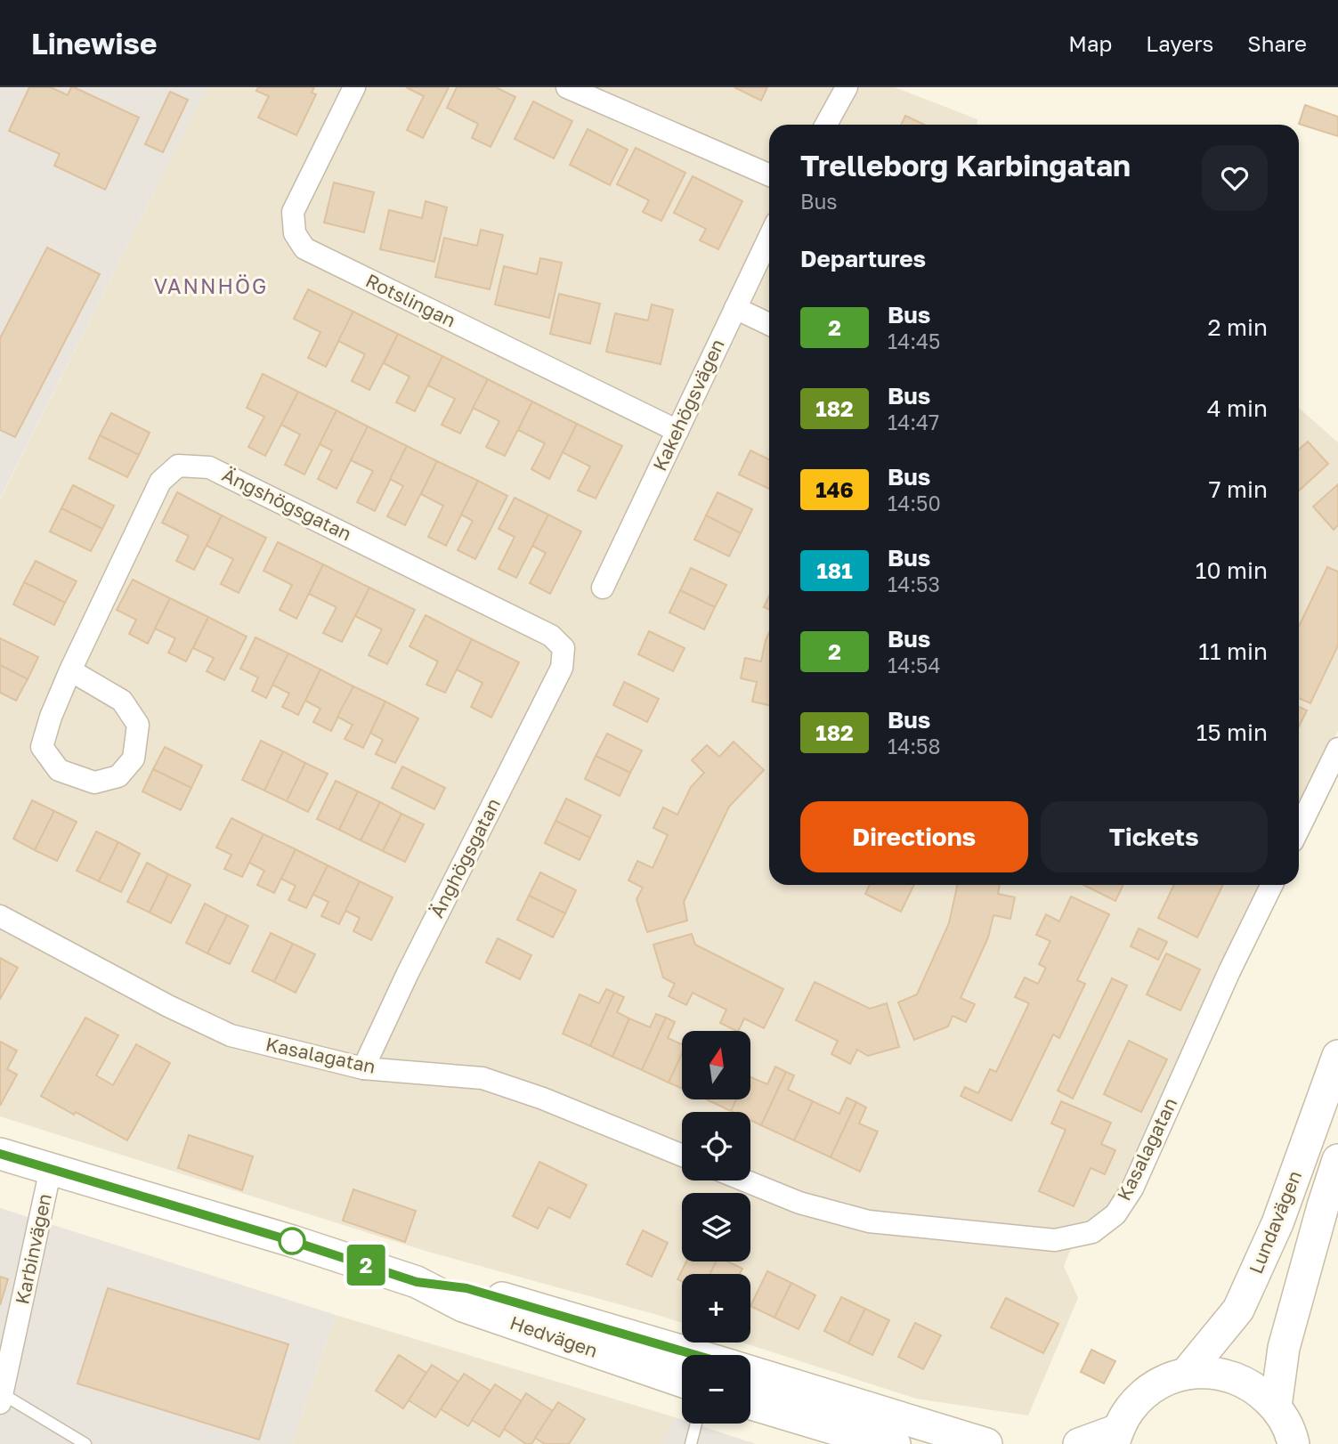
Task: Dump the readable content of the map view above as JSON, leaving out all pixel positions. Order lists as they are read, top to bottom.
{
  "streets": {
    "main road": ["Lundavägen", "Hedvägen"],
    "street": [
      "Rotslingan",
      "Kakehögsvägen",
      "Ängshögsgatan",
      "Änghögsgatan",
      "Kasalagatan",
      "Karbinvägen"
    ]
  },
  "crossings": [
    ["Rotslingan", "Kakehögsvägen"],
    ["Ängshögsgatan", "Änghögsgatan"],
    ["Änghögsgatan", "Kasalagatan"],
    ["Karbinvägen", "Hedvägen"]
  ],
  "districts": ["VANNHÖG"],
  "lines": ["bus line 2"],
  "north": "top",
  "page": {
    "header": "Linewise",
    "nav": ["Map", "Layers", "Share"],
    "on_map": "2",
    "heading": [
      ["Trelleborg Karbingatan", "Bus"],
      "Departures"
    ],
    "list": [
      {
        "mark": "2",
        "name": "Bus",
        "note": "14:45",
        "value": "2 min"
      },
      {
        "mark": "182",
        "name": "Bus",
        "note": "14:47",
        "value": "4 min"
      },
      {
        "mark": "146",
        "name": "Bus",
        "note": "14:50",
        "value": "7 min"
      },
      {
        "mark": "181",
        "name": "Bus",
        "note": "14:53",
        "value": "10 min"
      },
      {
        "mark": "2",
        "name": "Bus",
        "note": "14:54",
        "value": "11 min"
      },
      {
        "mark": "182",
        "name": "Bus",
        "note": "14:58",
        "value": "15 min"
      }
    ],
    "buttons": ["Directions", "Tickets"],
    "map_buttons": ["+", "−"]
  }
}
